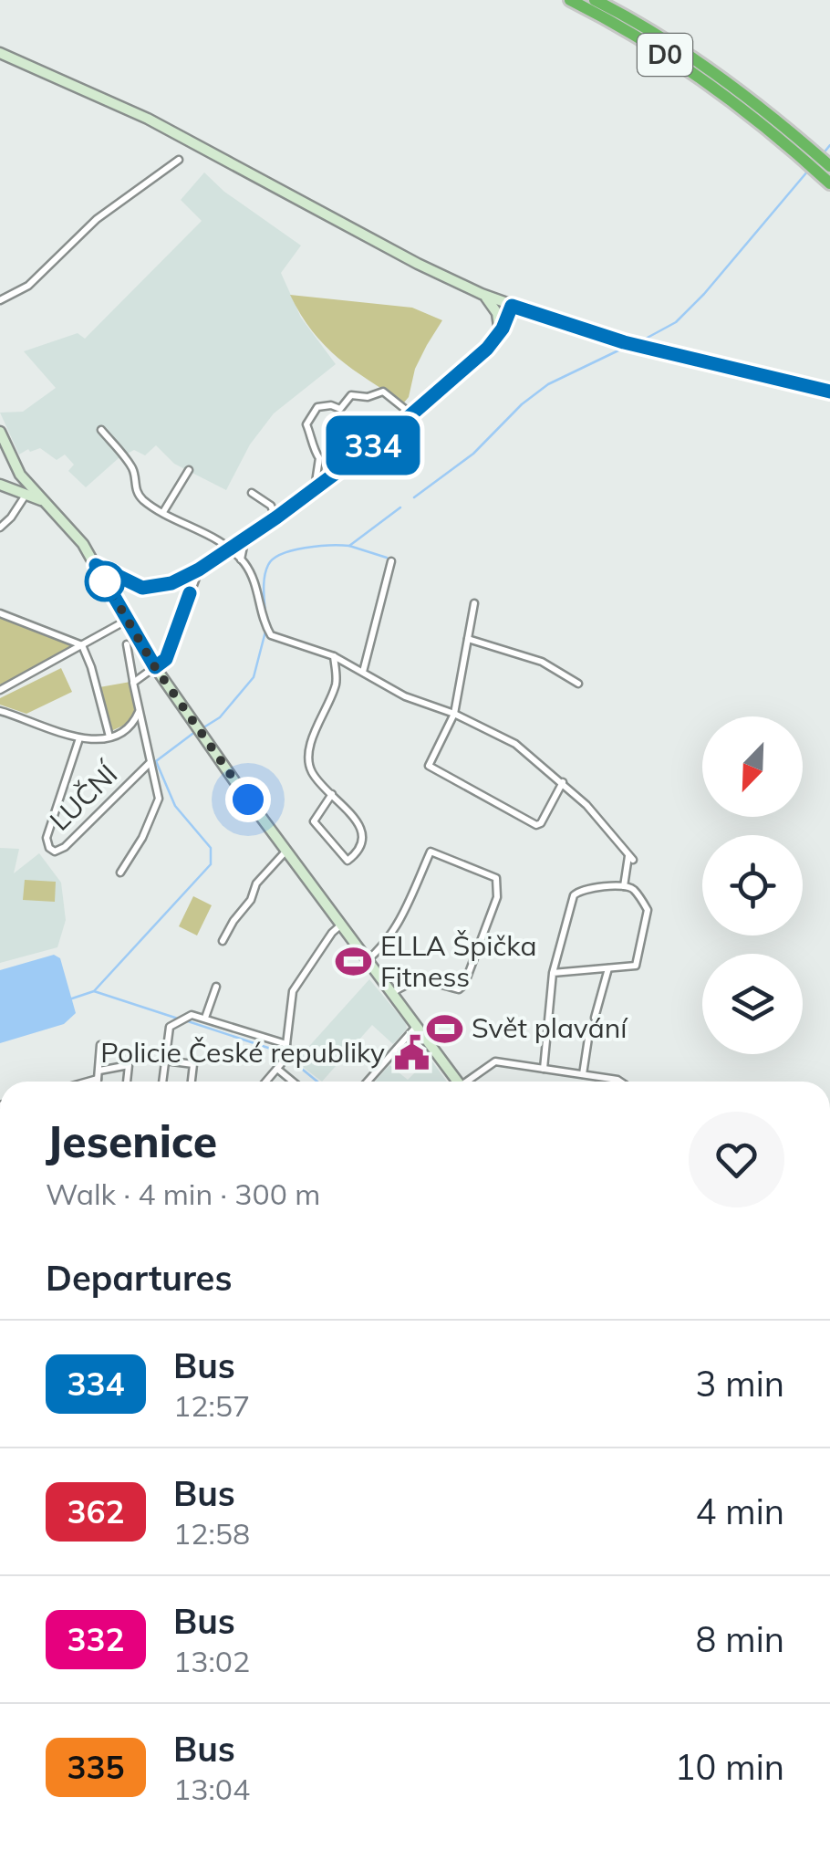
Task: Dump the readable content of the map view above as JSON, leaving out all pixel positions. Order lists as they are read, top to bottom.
{
  "streets": {
    "highway": ["D0"],
    "street": ["LUČNÍ"]
  },
  "places": {
    "sports": ["ELLA Špička Fitness", "Svět plavání"],
    "public building": ["Policie České republiky"]
  },
  "lines": ["bus line 334"],
  "north": "bottom left",
  "page": {
    "on_map": "334",
    "heading": [
      ["Jesenice", "Walk · 4 min · 300 m"],
      "Departures"
    ],
    "list": [
      {
        "mark": "334",
        "name": "Bus",
        "note": "12:57",
        "value": "3 min"
      },
      {
        "mark": "362",
        "name": "Bus",
        "note": "12:58",
        "value": "4 min"
      },
      {
        "mark": "332",
        "name": "Bus",
        "note": "13:02",
        "value": "8 min"
      },
      {
        "mark": "335",
        "name": "Bus",
        "note": "13:04",
        "value": "10 min"
      }
    ]
  }
}
